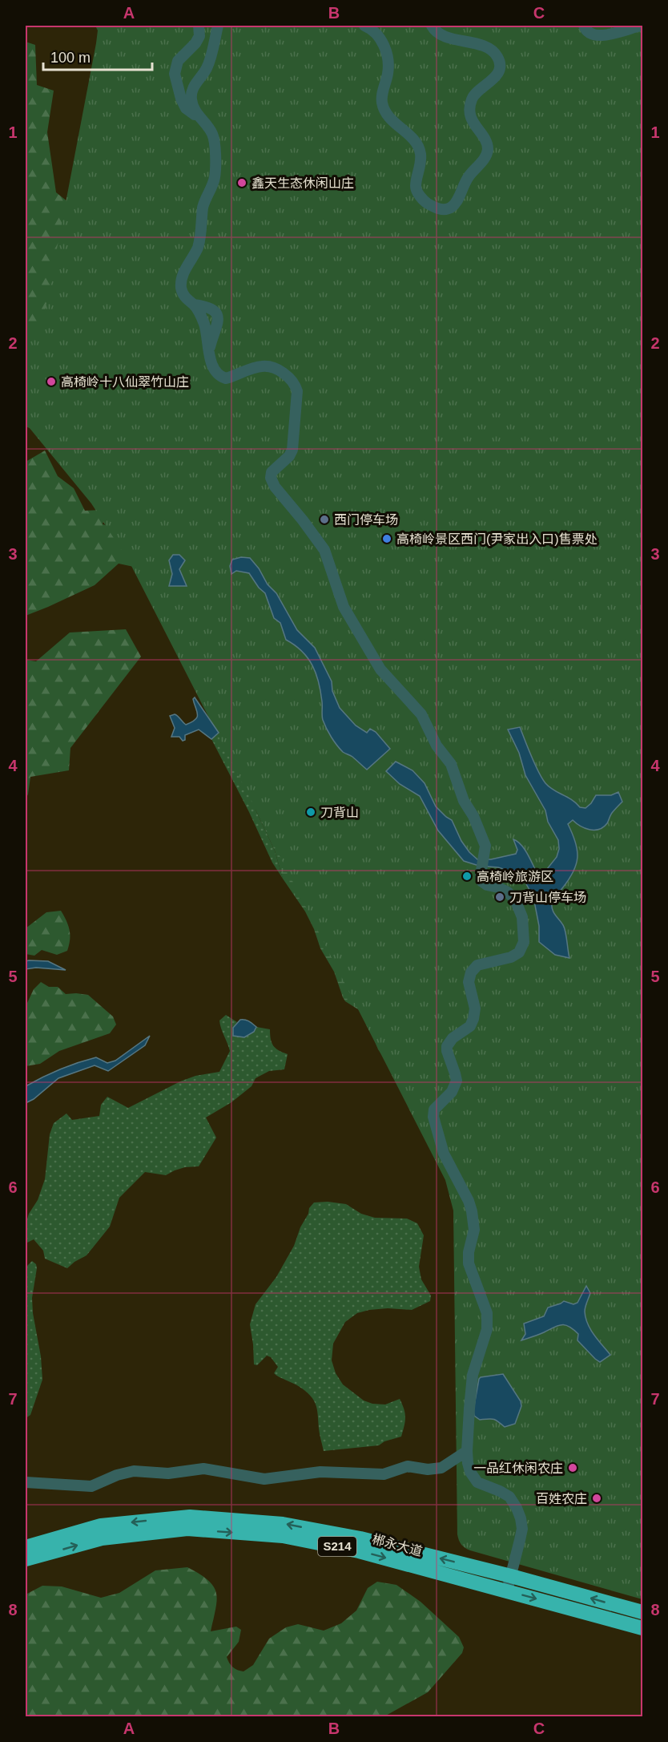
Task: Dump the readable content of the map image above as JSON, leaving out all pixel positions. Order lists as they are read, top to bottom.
{
  "streets": {
    "highway": ["郴永大道", "S214"]
  },
  "places": [
    "鑫天生态休闲山庄",
    "高椅岭十八仙翠竹山庄",
    "西门停车场",
    "高椅岭景区西门(尹家出入口)售票处",
    "刀背山",
    "高椅岭旅游区",
    "刀背山停车场",
    "一品红休闲农庄",
    "百姓农庄"
  ],
  "scale_bar": "100 m",
  "grid": {
    "columns": ["A", "B", "C"],
    "rows": [
      "1",
      "2",
      "3",
      "4",
      "5",
      "6",
      "7",
      "8"
    ]
  }
}
